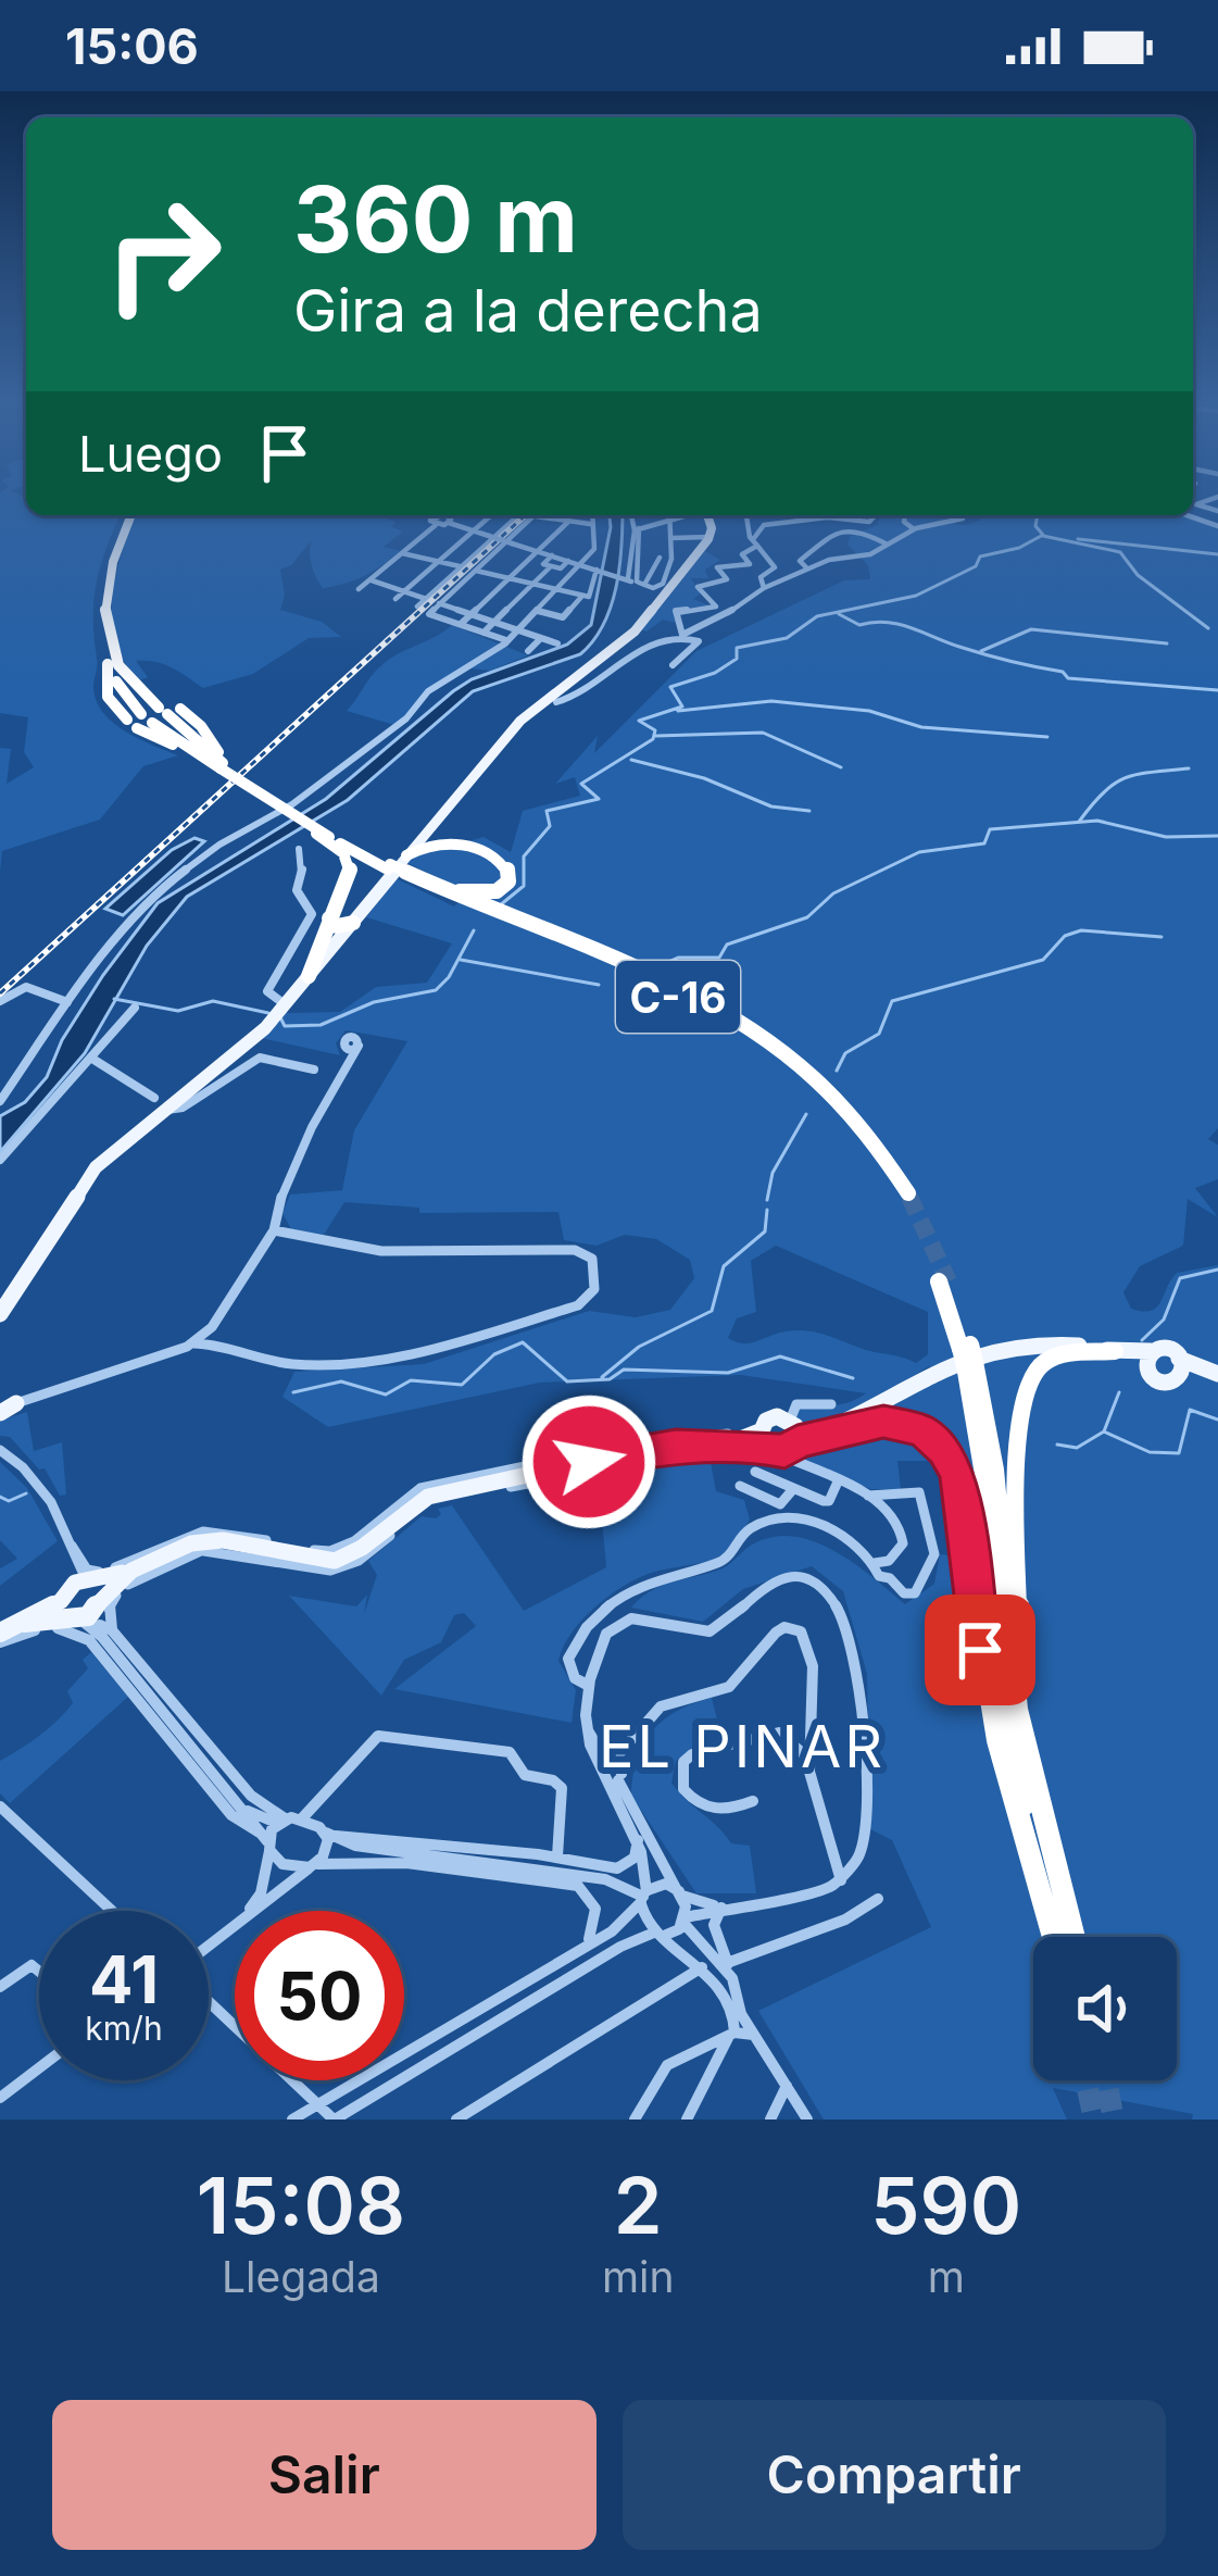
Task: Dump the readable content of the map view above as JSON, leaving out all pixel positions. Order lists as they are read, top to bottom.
{
  "streets": {
    "highway": ["C-16"]
  },
  "districts": ["EL PINAR"],
  "page": {
    "status": "15:06",
    "turn": ["360 m", "Gira a la derecha"],
    "then": "Luego",
    "speed": "41 km/h",
    "limit": "50",
    "eta": [
      "15:08",
      "Llegada",
      "2",
      "min",
      "590",
      "m"
    ],
    "buttons": ["Salir", "Compartir"]
  }
}
